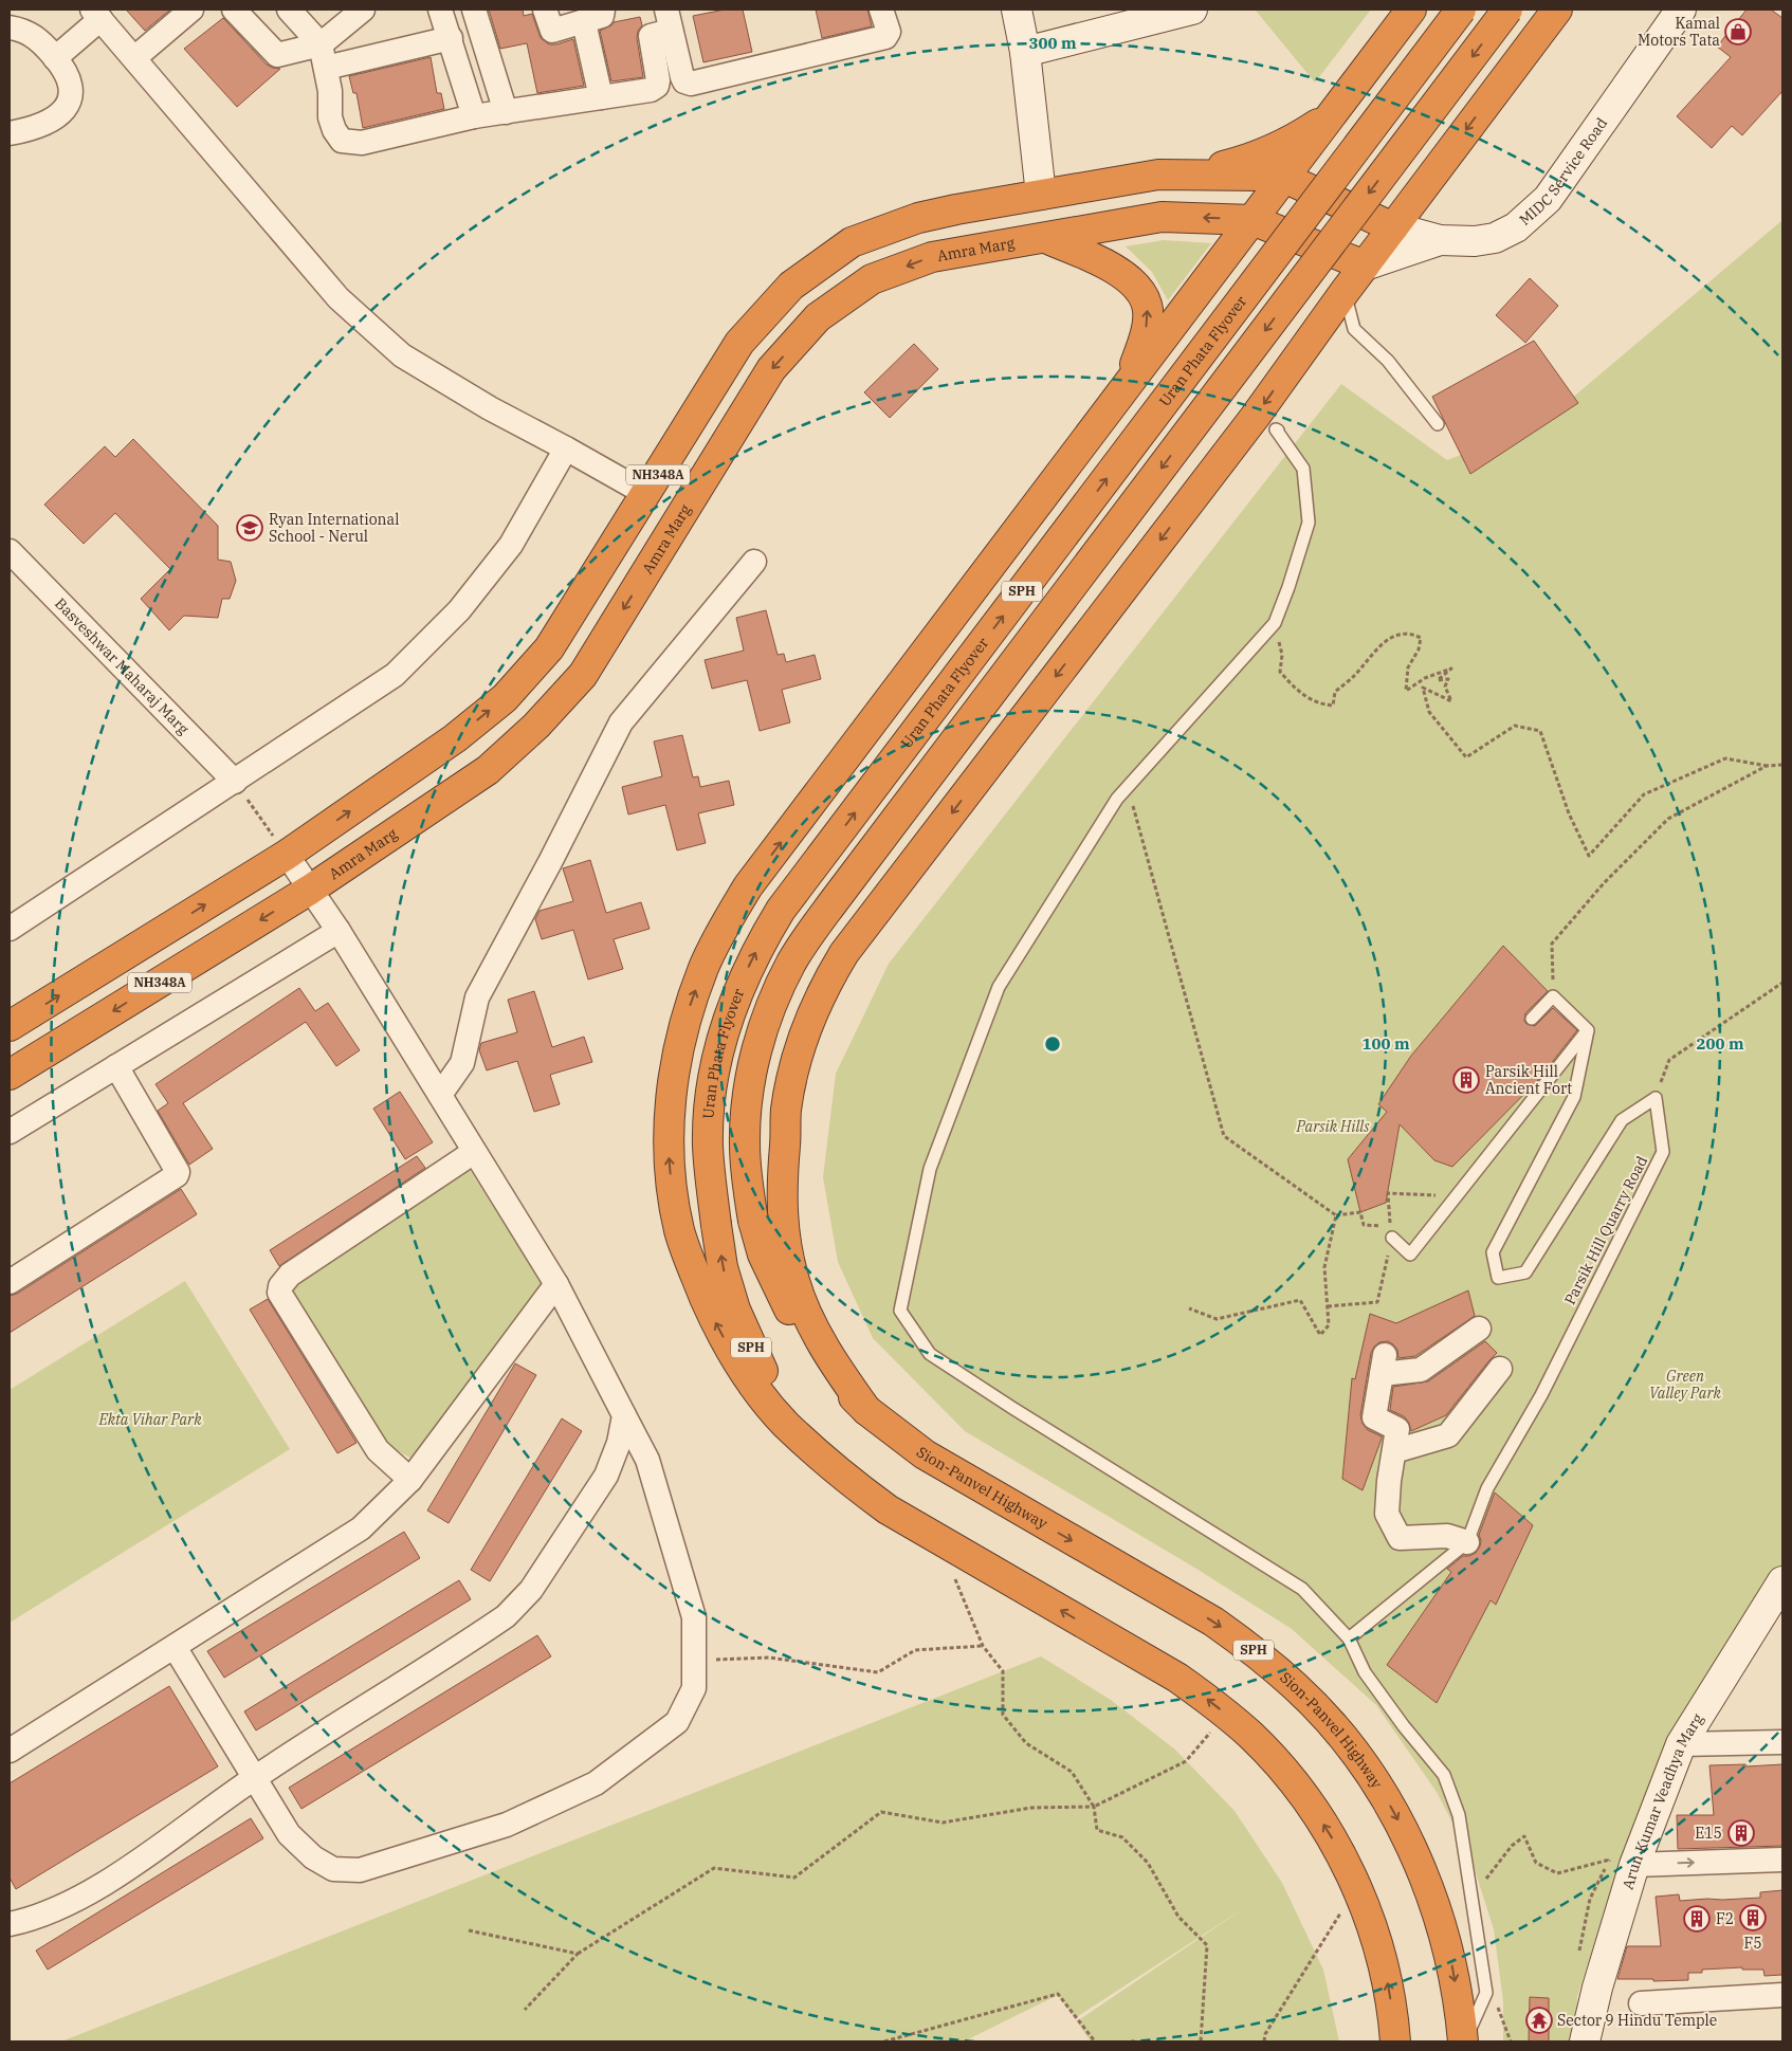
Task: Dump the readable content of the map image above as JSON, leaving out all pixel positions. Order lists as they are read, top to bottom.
{
  "streets": {
    "highway": [
      "Amra Marg",
      "Uran Phata Flyover",
      "NH348A",
      "SPH",
      "Sion-Panvel Highway"
    ],
    "street": ["MIDC Service Road", "Basveshwar Maharaj Marg", "Arun Kumar Veadhya Marg"],
    "lane": ["Parsik Hill Quarry Road"]
  },
  "crossings": [
    ["MIDC Service Road", "NH348A"],
    ["Uran Phata Flyover", "SPH"],
    ["Uran Phata Flyover", "Sion-Panvel Highway"]
  ],
  "parks": ["Parsik Hills", "Green Valley Park", "Ekta Vihar Park"],
  "places": {
    "shop": ["Kamal Motors Tata"],
    "school or university": ["Ryan International School - Nerul"],
    "building": [
      "Parsik Hill Ancient Fort",
      "E15",
      "F5",
      "F2"
    ],
    "temple": ["Sector 9 Hindu Temple"]
  },
  "rings": ["300 m", "100 m", "200 m"]
}
